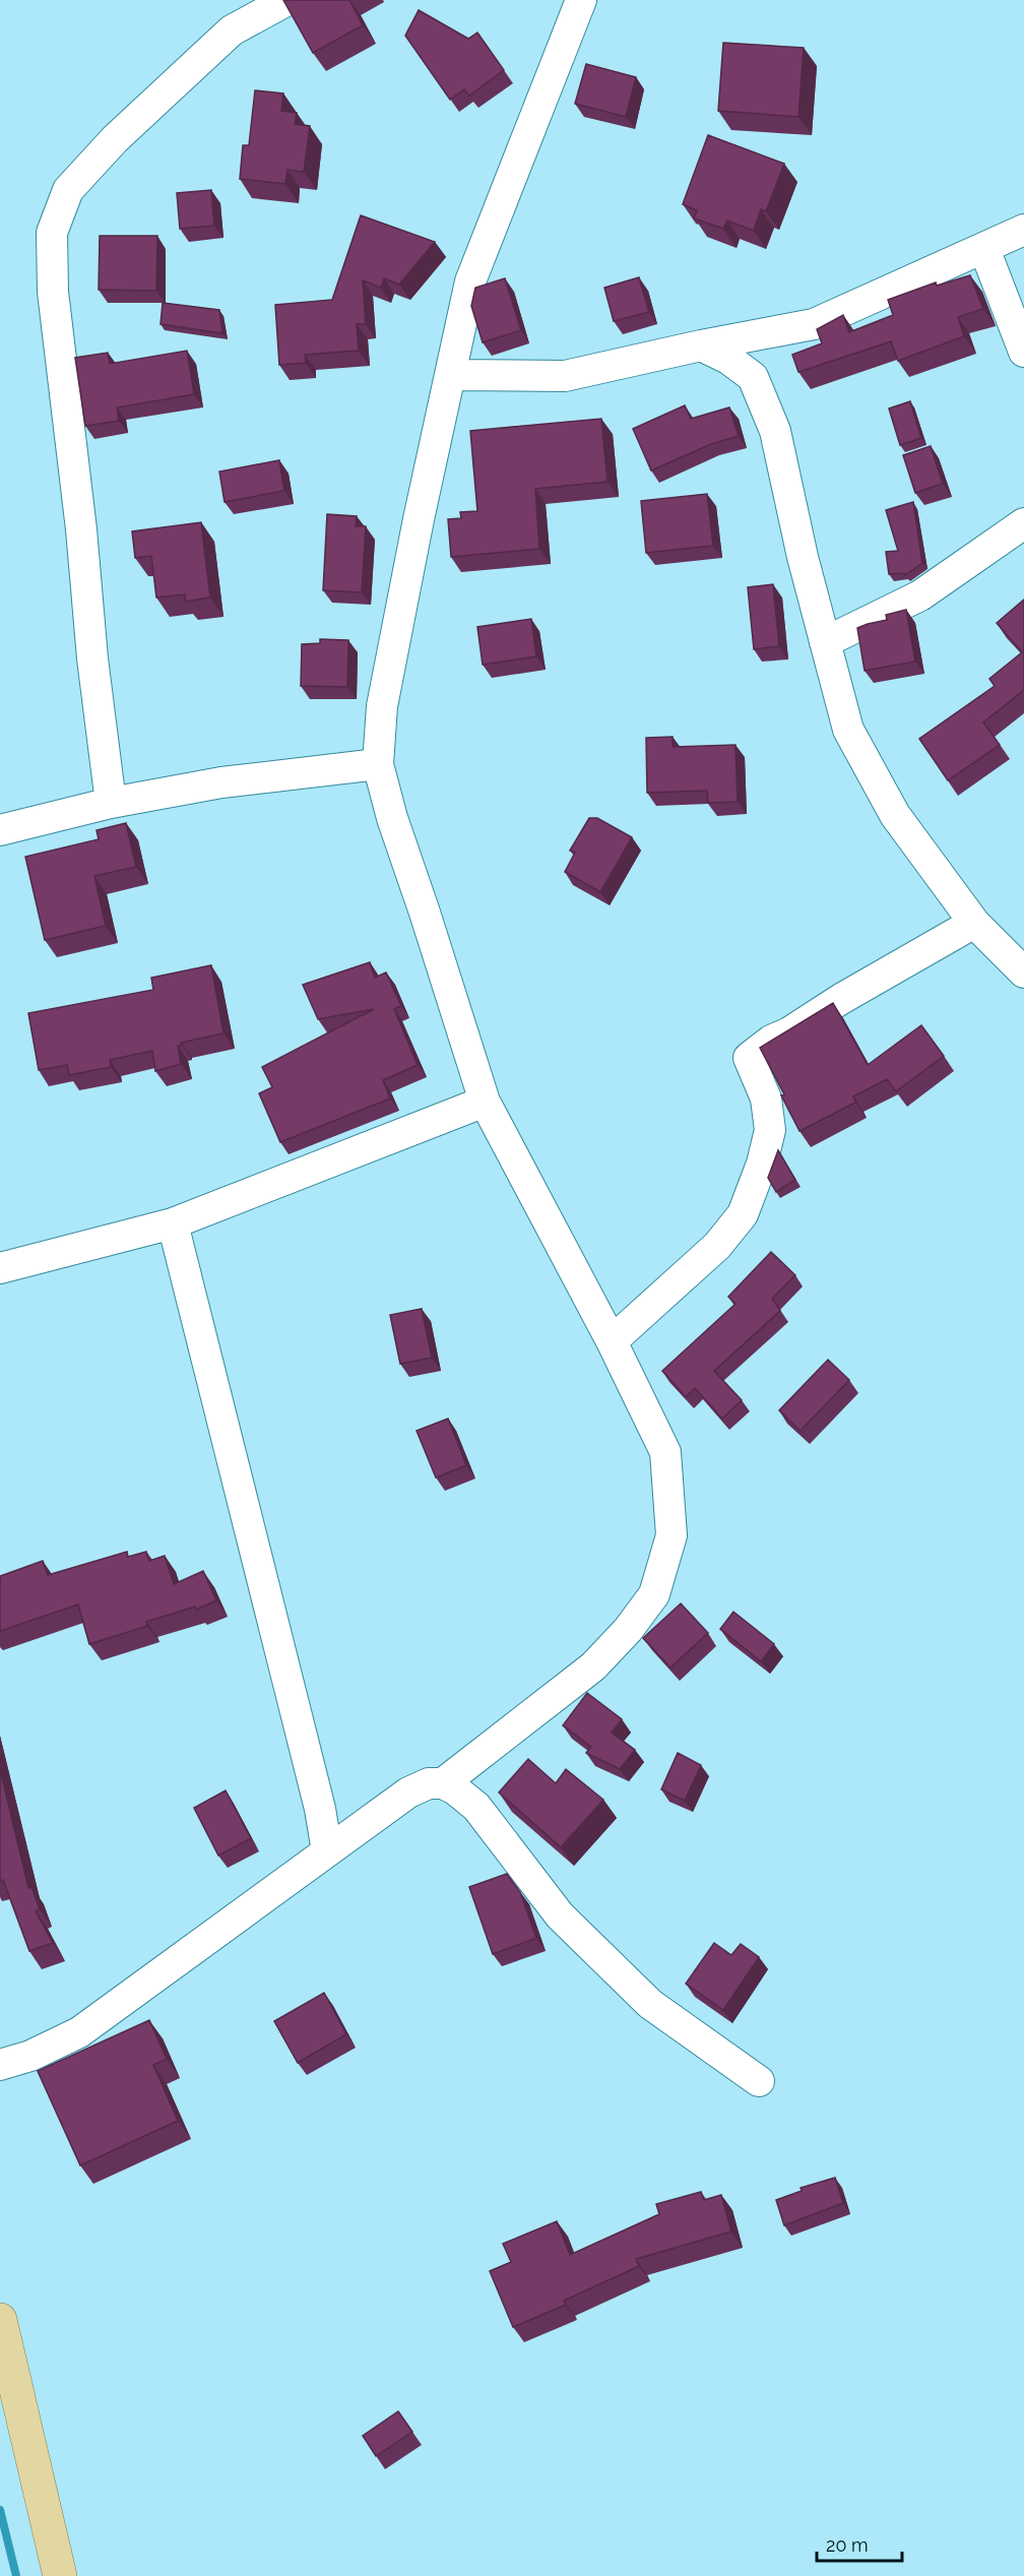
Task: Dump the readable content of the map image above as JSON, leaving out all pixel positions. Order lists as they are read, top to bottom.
{
  "scale_bar": "20 m"
}
